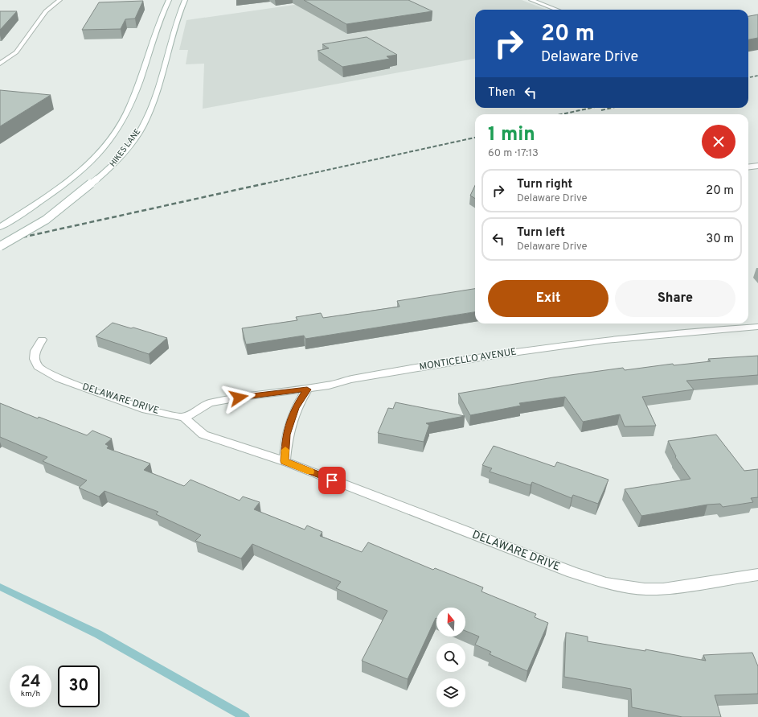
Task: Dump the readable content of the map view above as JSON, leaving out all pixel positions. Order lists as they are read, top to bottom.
{
  "streets": {
    "street": ["HIKES LANE", "MONTICELLO AVENUE", "DELAWARE DRIVE"]
  },
  "crossings": [
    ["MONTICELLO AVENUE", "DELAWARE DRIVE"]
  ],
  "north": "top",
  "page": {
    "turn": ["20 m", "Delaware Drive"],
    "then": "Then",
    "heading": ["1 min", "60 m · 17:13"],
    "list": [
      {
        "name": "Turn right",
        "note": "Delaware Drive",
        "value": "20 m"
      },
      {
        "name": "Turn left",
        "note": "Delaware Drive",
        "value": "30 m"
      }
    ],
    "buttons": ["Exit", "Share"],
    "speed": "24 km/h",
    "limit": "30"
  }
}
